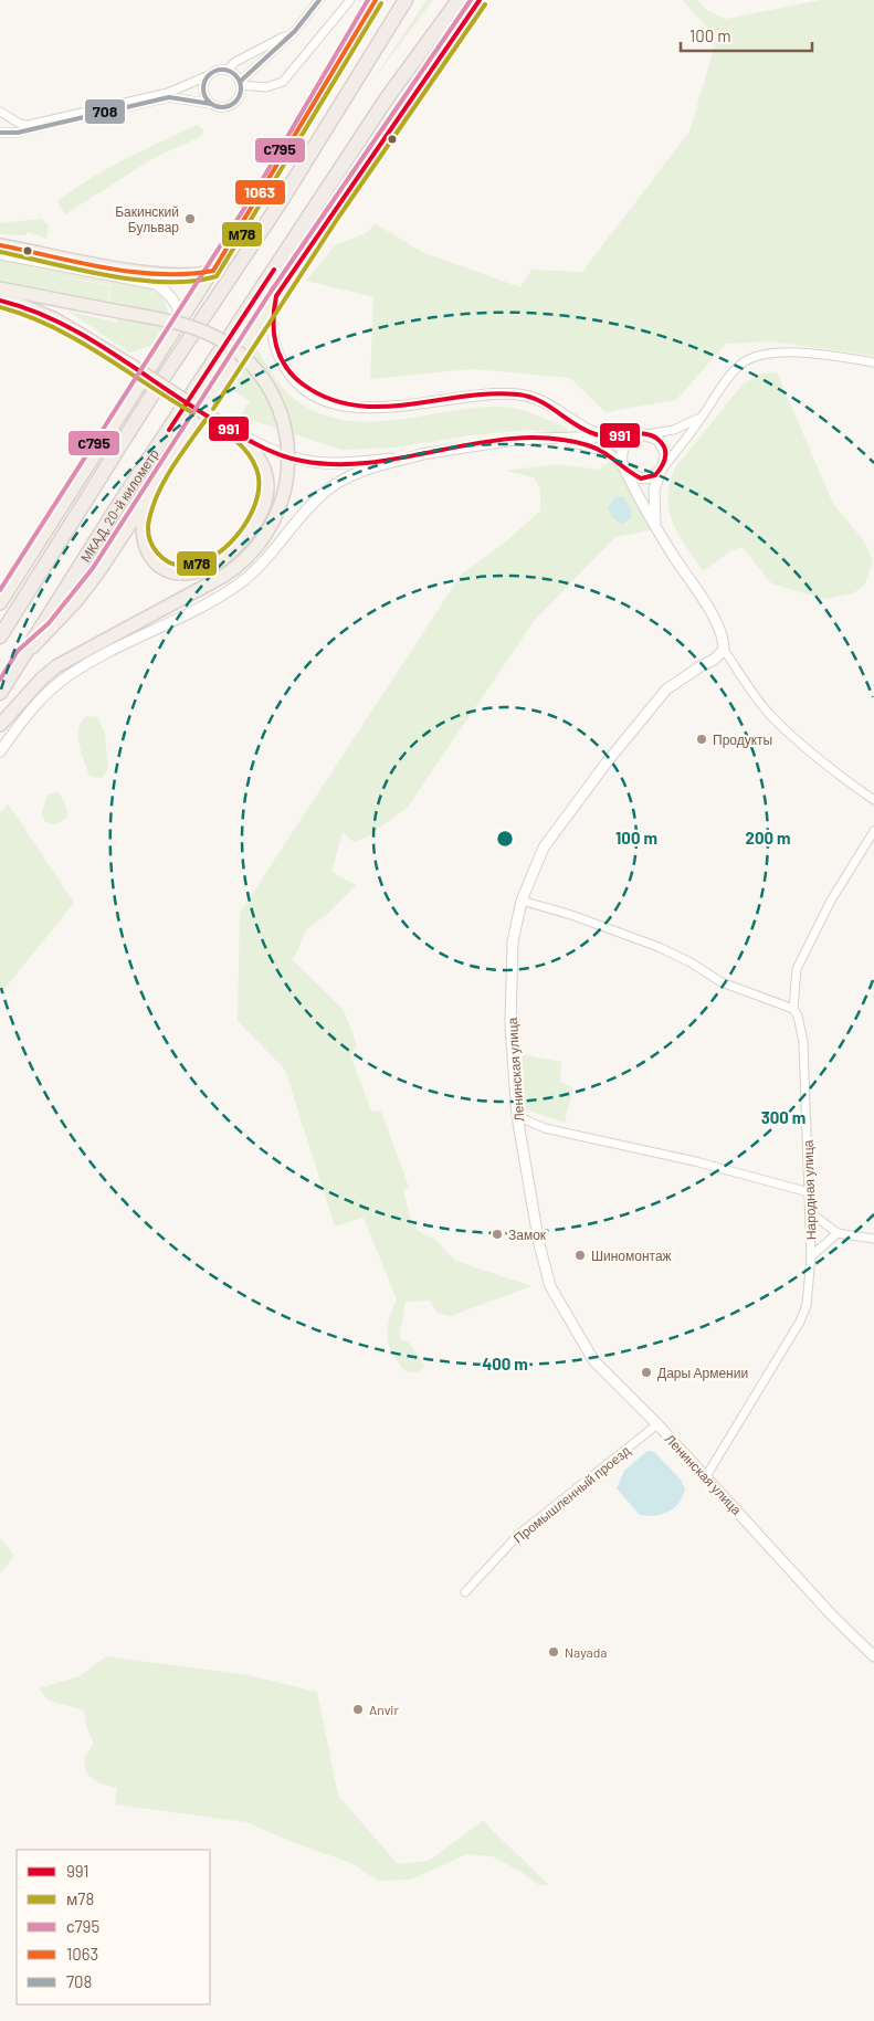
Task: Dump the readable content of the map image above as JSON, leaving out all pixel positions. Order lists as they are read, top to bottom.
{
  "streets": {
    "highway": ["МКАД, 20-й километр"],
    "street": ["Ленинская улица", "Народная улица", "Промышленный проезд"]
  },
  "crossings": [
    ["Ленинская улица", "Народная улица"],
    ["Ленинская улица", "Промышленный проезд"]
  ],
  "places": [
    "Бакинский Бульвар",
    "Продукты",
    "Замок",
    "Шиномонтаж",
    "Дары Армении",
    "Nayada",
    "Anvir"
  ],
  "lines": [
    "transit line 991",
    "transit line с795",
    "transit line 1063",
    "transit line 708",
    "transit line м78"
  ],
  "legend": [
    "991",
    "м78",
    "с795",
    "1063",
    "708"
  ],
  "scale_bar": "100 m",
  "rings": [
    "100 m",
    "200 m",
    "300 m",
    "400 m"
  ]
}
